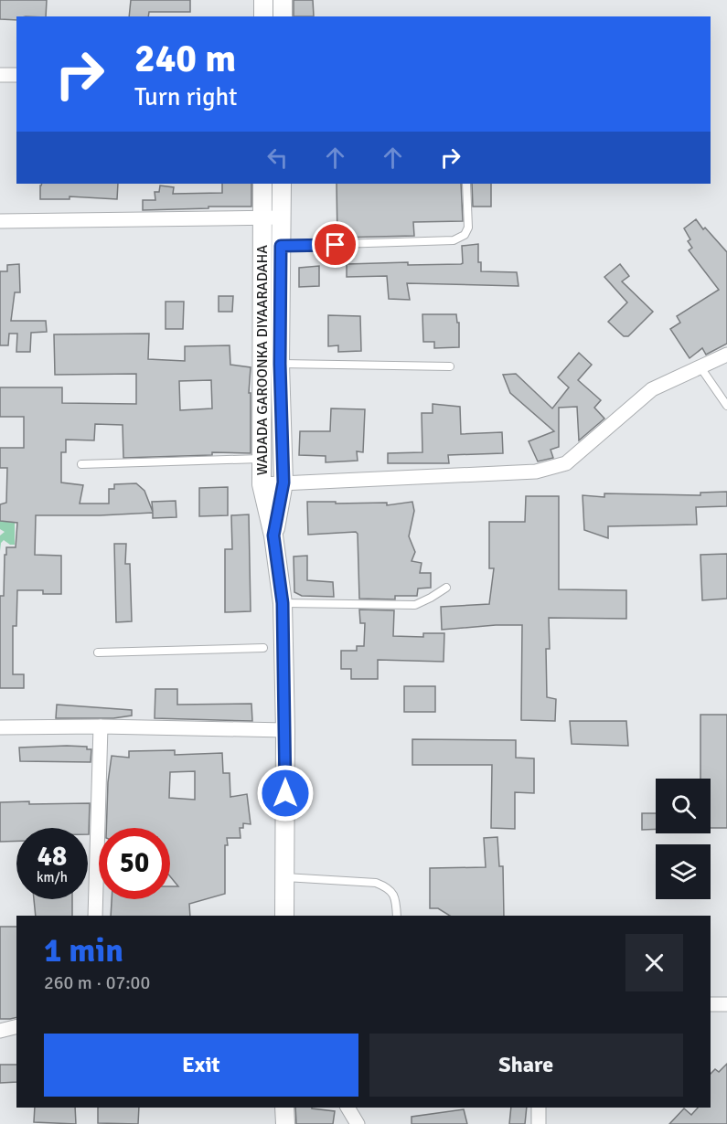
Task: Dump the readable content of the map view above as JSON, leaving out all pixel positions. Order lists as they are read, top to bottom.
{
  "streets": {
    "main road": ["WADADA GAROONKA DIYAARADAHA"]
  },
  "page": {
    "turn": ["240 m", "Turn right"],
    "speed": "48 km/h",
    "limit": "50",
    "heading": ["1 min", "260 m · 07:00"],
    "buttons": ["Exit", "Share"]
  }
}
